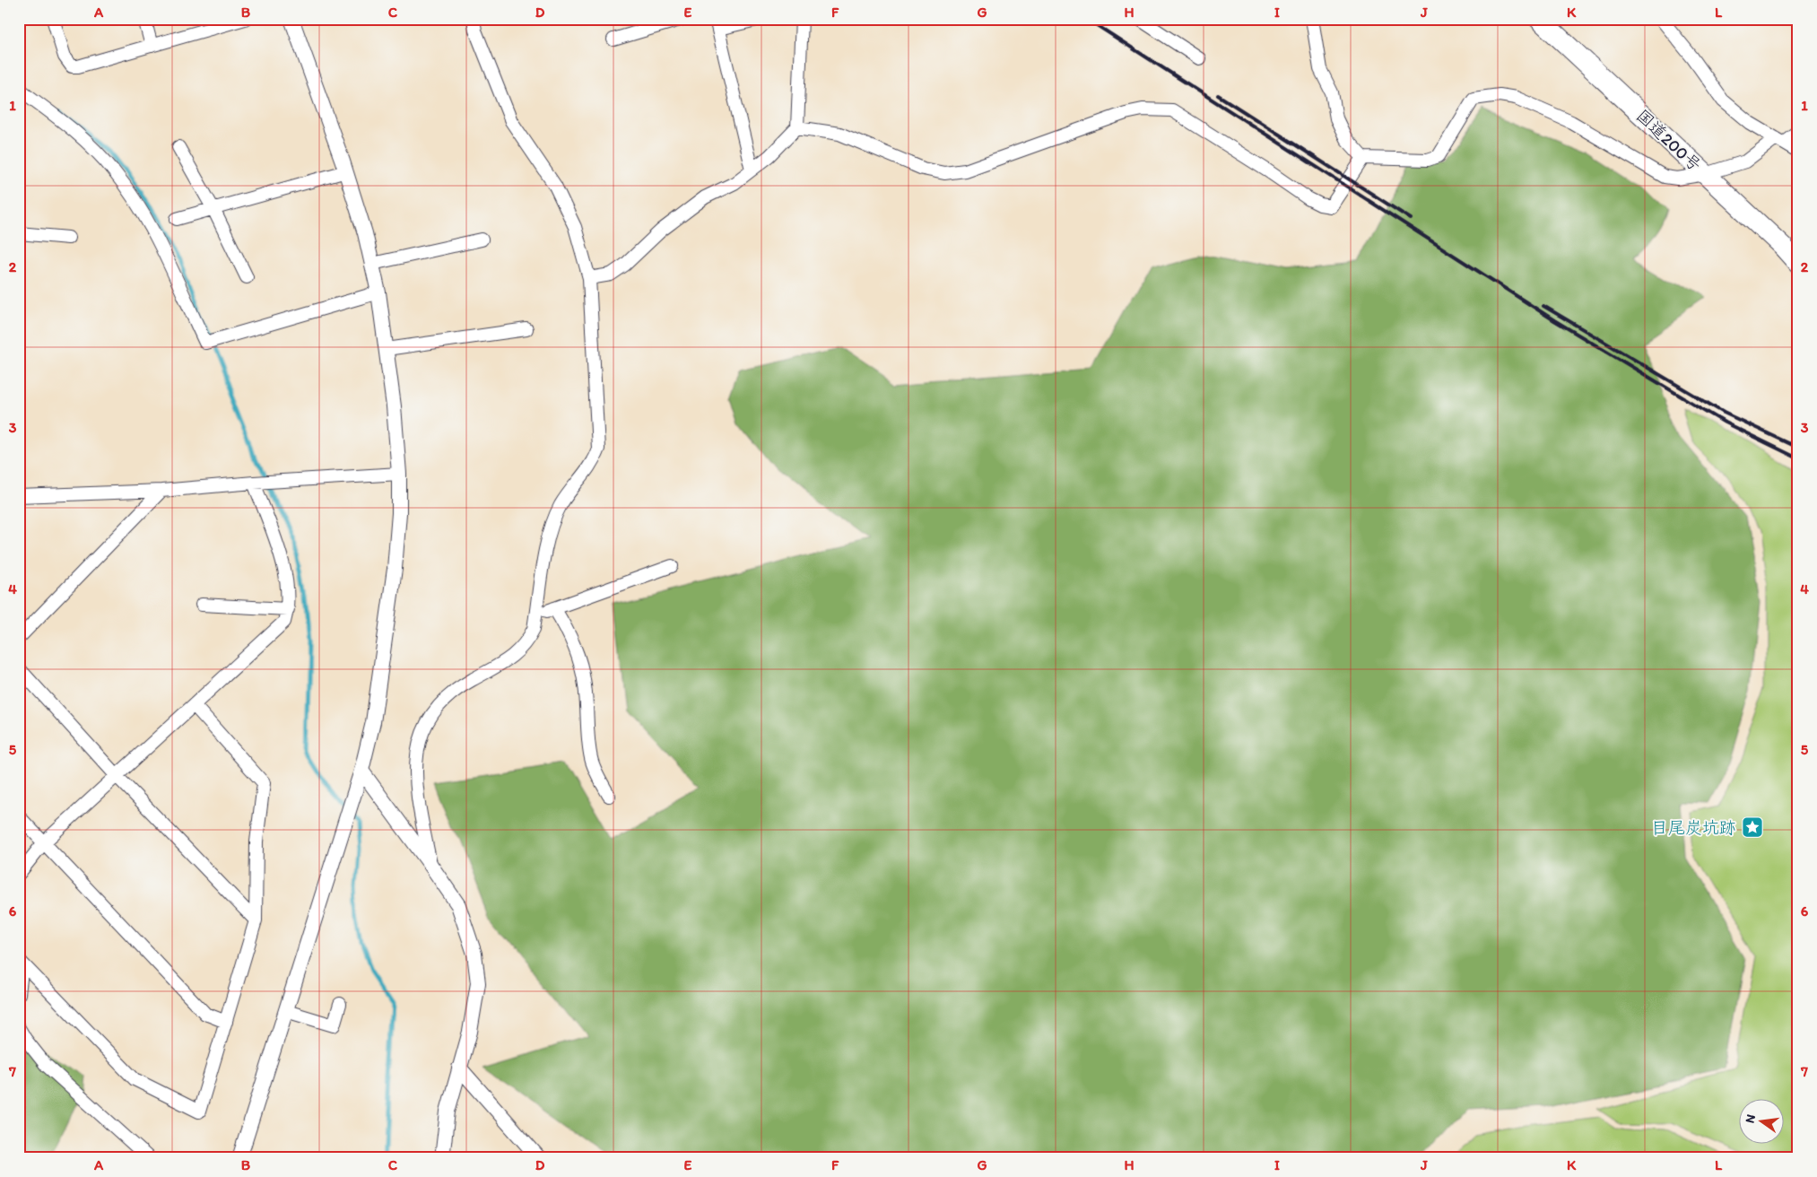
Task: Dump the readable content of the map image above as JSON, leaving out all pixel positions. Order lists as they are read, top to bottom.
{
  "streets": {
    "highway": ["国道200号"]
  },
  "places": {
    "place": ["目尾炭坑跡"]
  },
  "north": "left",
  "grid": {
    "columns": [
      "A",
      "B",
      "C",
      "D",
      "E",
      "F",
      "G",
      "H",
      "I",
      "J",
      "K",
      "L"
    ],
    "rows": [
      "1",
      "2",
      "3",
      "4",
      "5",
      "6",
      "7"
    ]
  }
}
